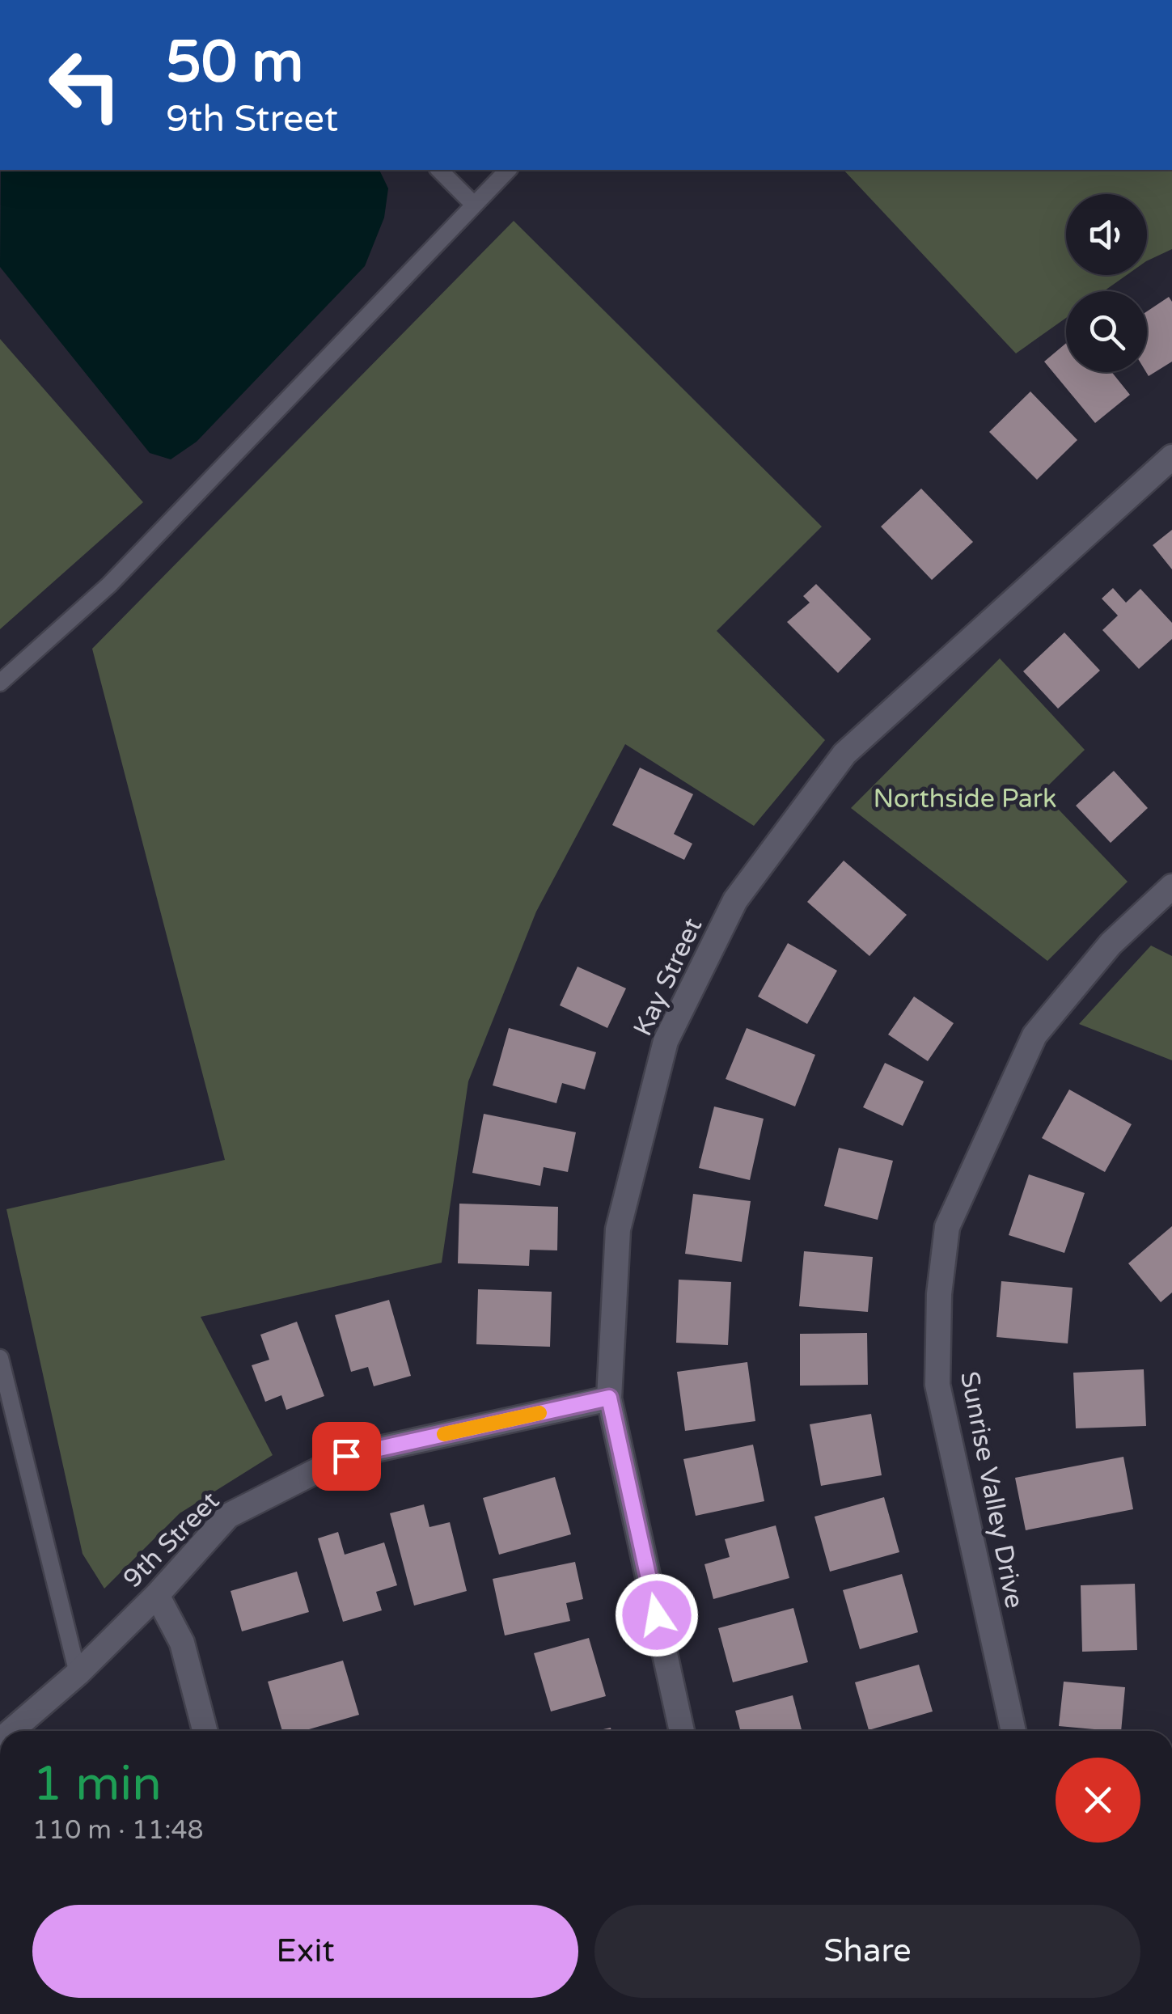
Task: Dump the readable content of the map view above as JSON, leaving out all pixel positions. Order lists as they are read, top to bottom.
{
  "streets": {
    "street": ["Kay Street", "Sunrise Valley Drive", "9th Street"]
  },
  "crossings": [
    ["Kay Street", "9th Street"]
  ],
  "parks": ["Northside Park"],
  "page": {
    "turn": ["50 m", "9th Street"],
    "heading": ["1 min", "110 m · 11:48"],
    "buttons": ["Exit", "Share"]
  }
}
